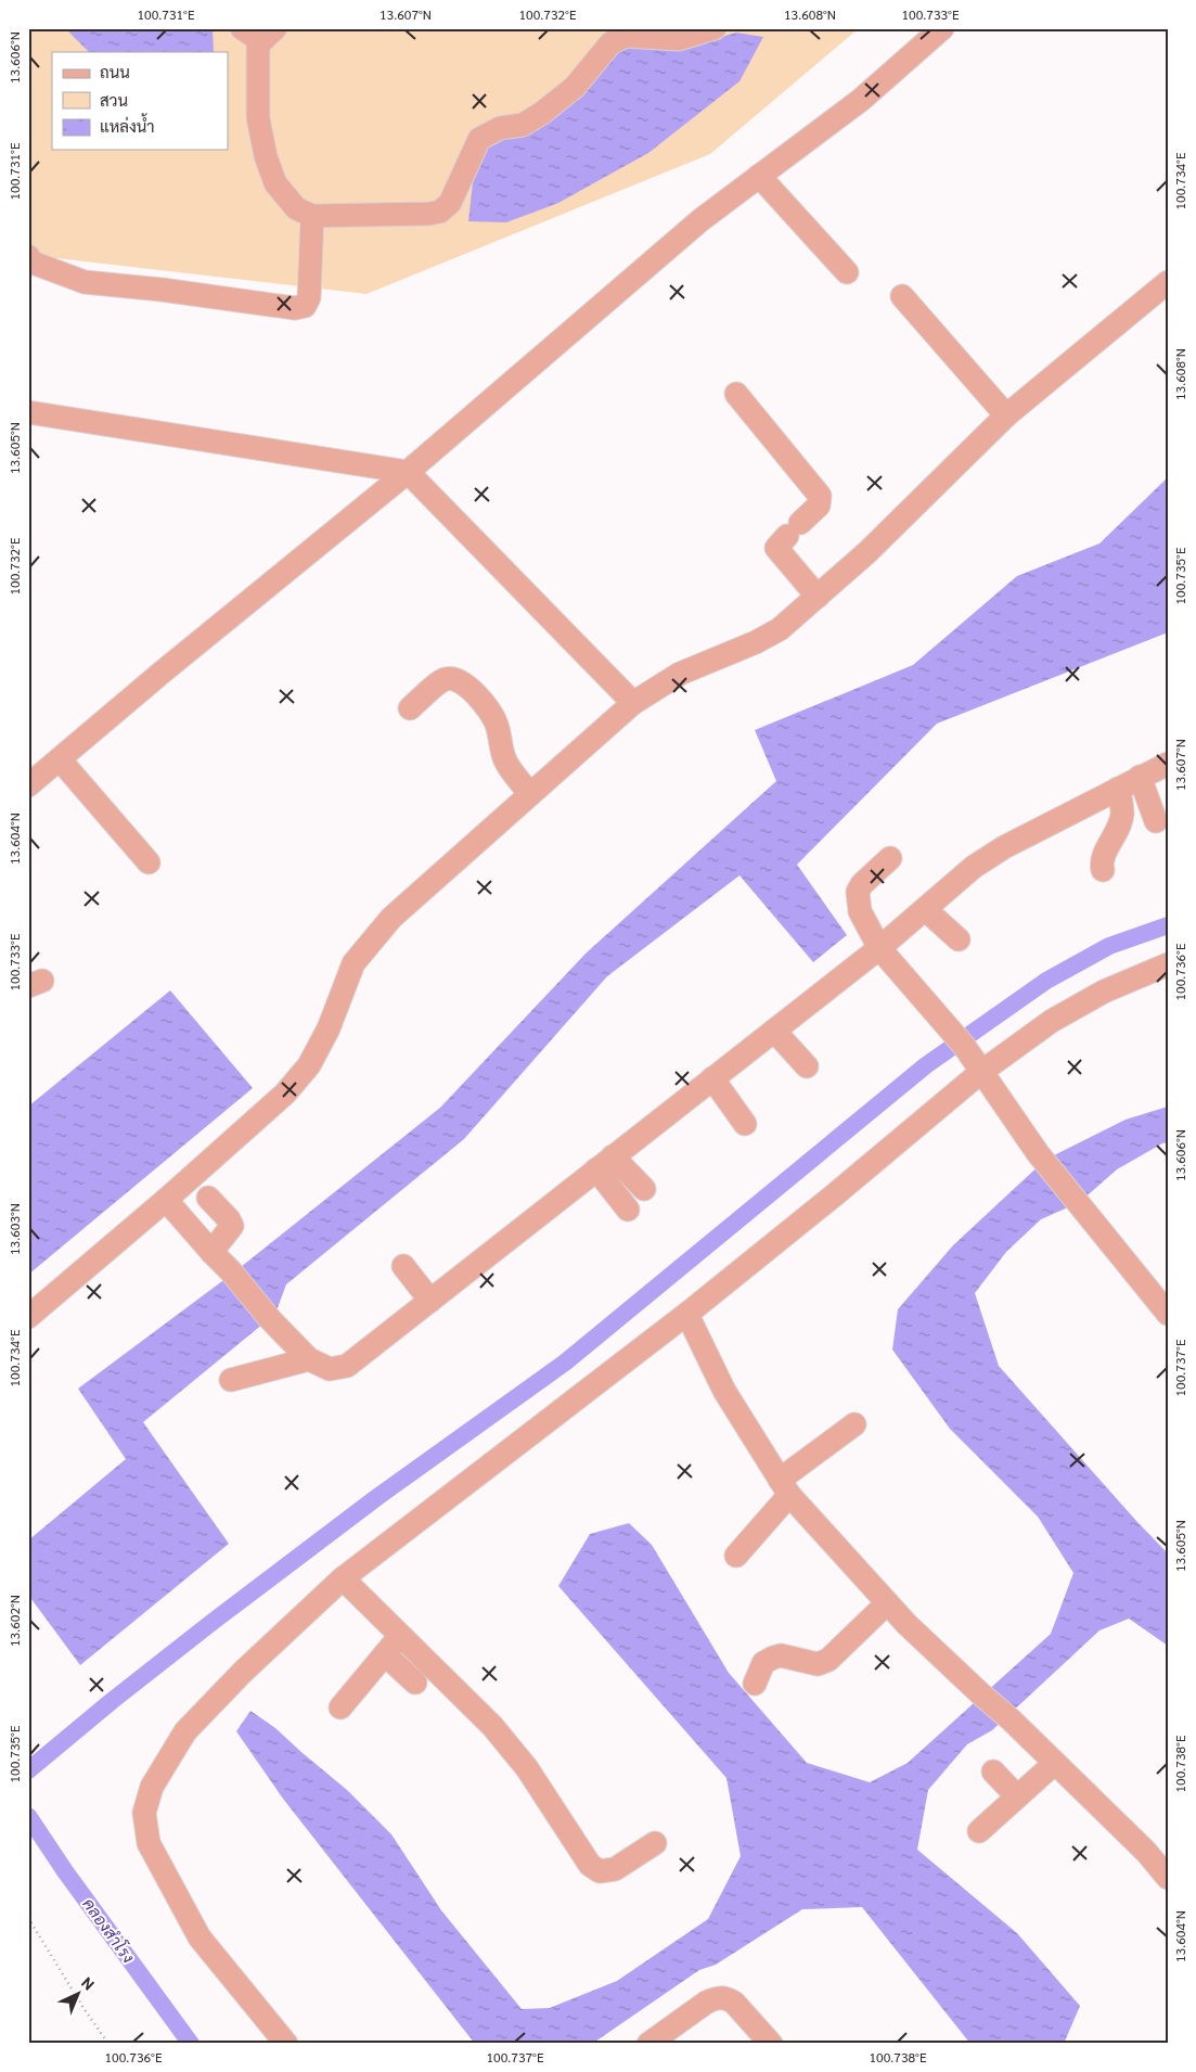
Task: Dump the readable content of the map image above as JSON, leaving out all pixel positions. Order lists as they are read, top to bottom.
{
  "water": ["คลองสำโรง"],
  "legend": ["ถนน", "สวน", "แหล่งน้ำ"],
  "north": "top right",
  "coordinates": [
    "100.731°E",
    "13.607°N",
    "100.732°E",
    "13.608°N",
    "100.733°E",
    "13.606°N",
    "100.734°E",
    "13.605°N",
    "100.735°E",
    "13.604°N",
    "100.736°E",
    "13.603°N",
    "100.737°E",
    "13.602°N",
    "100.738°E"
  ]
}
